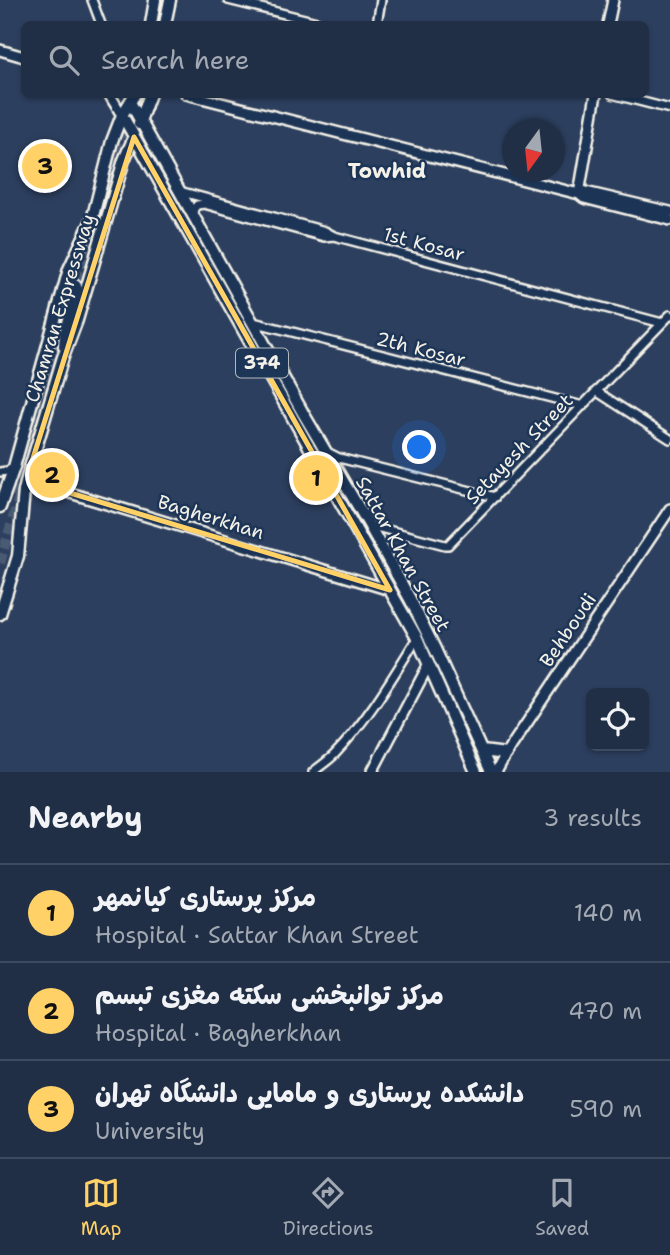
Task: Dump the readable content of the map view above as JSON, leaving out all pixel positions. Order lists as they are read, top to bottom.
{
  "streets": {
    "main road": [
      "Chamran Expressway",
      "374",
      "Bagherkhan",
      "Sattar Khan Street",
      "Behboudi"
    ],
    "street": ["1st Kosar", "2th Kosar", "Setayesh Street"]
  },
  "crossings": [
    ["1st Kosar", "Setayesh Street"],
    ["1st Kosar", "Sattar Khan Street"],
    ["Chamran Expressway", "Bagherkhan"],
    ["Chamran Expressway", "Sattar Khan Street"],
    ["2th Kosar", "Setayesh Street"],
    ["2th Kosar", "Sattar Khan Street"],
    ["Setayesh Street", "Sattar Khan Street"],
    ["Bagherkhan", "Sattar Khan Street"],
    ["Sattar Khan Street", "Behboudi"]
  ],
  "districts": ["Towhid"],
  "north": "bottom",
  "page": {
    "search": "Search here",
    "pins": ["3", "2", "1"],
    "heading": ["Nearby", "3 results"],
    "list": [
      {
        "mark": "1",
        "name": "مرکز پرستاری کیانمهر",
        "note": "Hospital · Sattar Khan Street",
        "value": "140 m"
      },
      {
        "mark": "2",
        "name": "مرکز توانبخشی سکته مغزی تبسم",
        "note": "Hospital · Bagherkhan",
        "value": "470 m"
      },
      {
        "mark": "3",
        "name": "دانشکده پرستاری و مامایی دانشگاه تهران",
        "note": "University",
        "value": "590 m"
      }
    ],
    "nav": ["Map", "Directions", "Saved"]
  }
}
